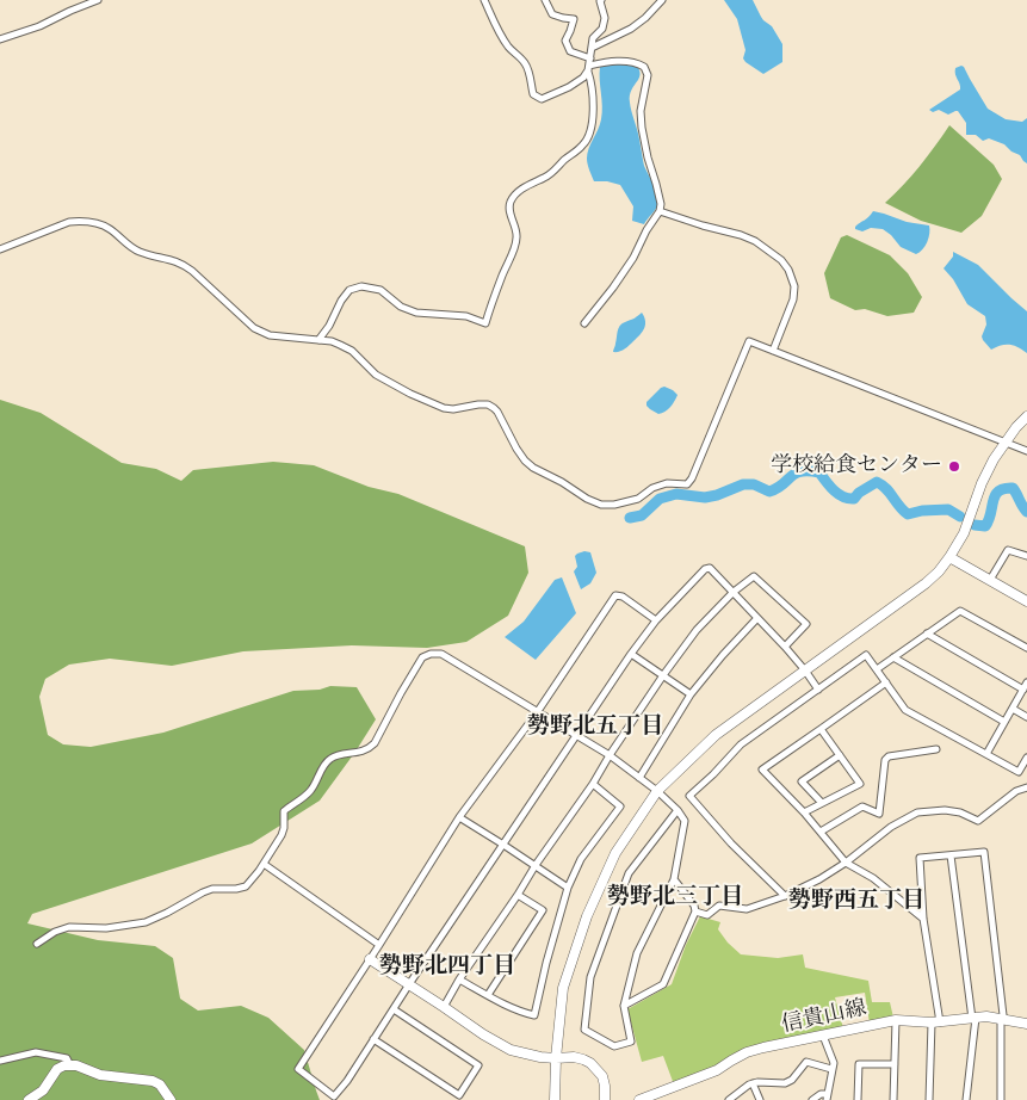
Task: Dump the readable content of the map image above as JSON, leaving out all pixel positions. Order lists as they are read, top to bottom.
{
  "streets": {
    "street": ["信貴山線"]
  },
  "districts": [
    "勢野北五丁目",
    "勢野北三丁目",
    "勢野西五丁目",
    "勢野北四丁目"
  ],
  "places": ["学校給食センター"]
}
